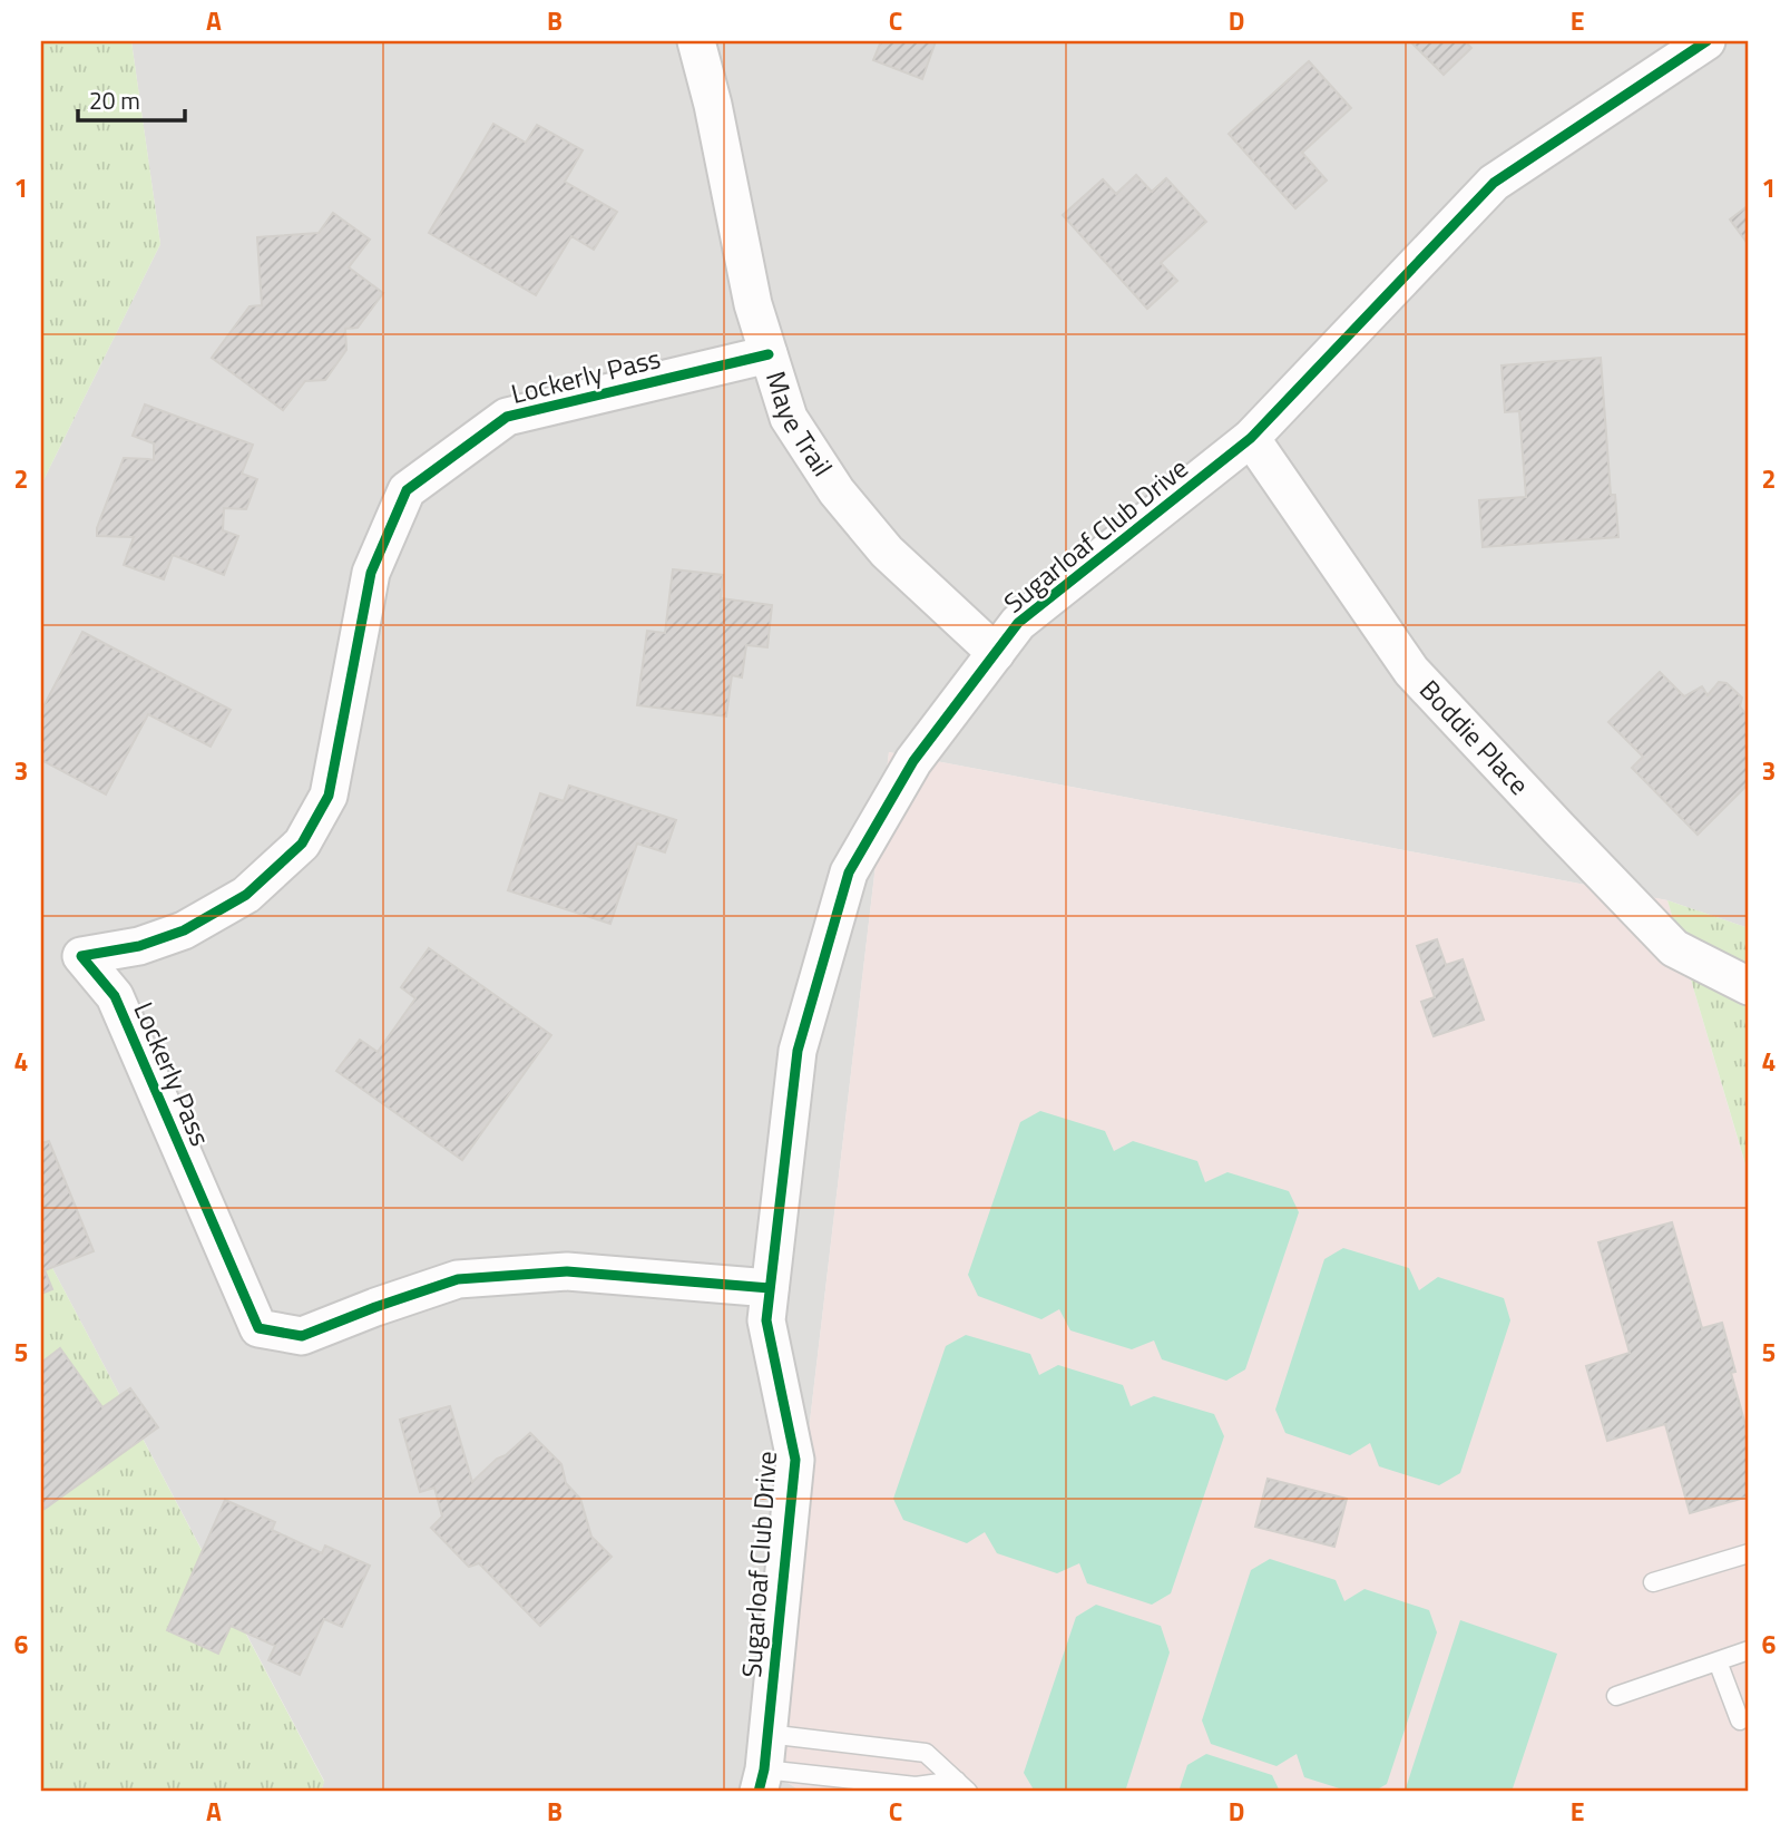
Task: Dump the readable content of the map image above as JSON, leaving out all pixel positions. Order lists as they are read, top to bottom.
{
  "streets": {
    "street": [
      "Lockerly Pass",
      "Maye Trail",
      "Sugarloaf Club Drive",
      "Boddie Place"
    ]
  },
  "crossings": [
    ["Lockerly Pass", "Maye Trail"],
    ["Lockerly Pass", "Sugarloaf Club Drive"],
    ["Maye Trail", "Sugarloaf Club Drive"],
    ["Sugarloaf Club Drive", "Boddie Place"]
  ],
  "scale_bar": "20 m",
  "grid": {
    "columns": [
      "A",
      "B",
      "C",
      "D",
      "E"
    ],
    "rows": [
      "1",
      "2",
      "3",
      "4",
      "5",
      "6"
    ]
  }
}
